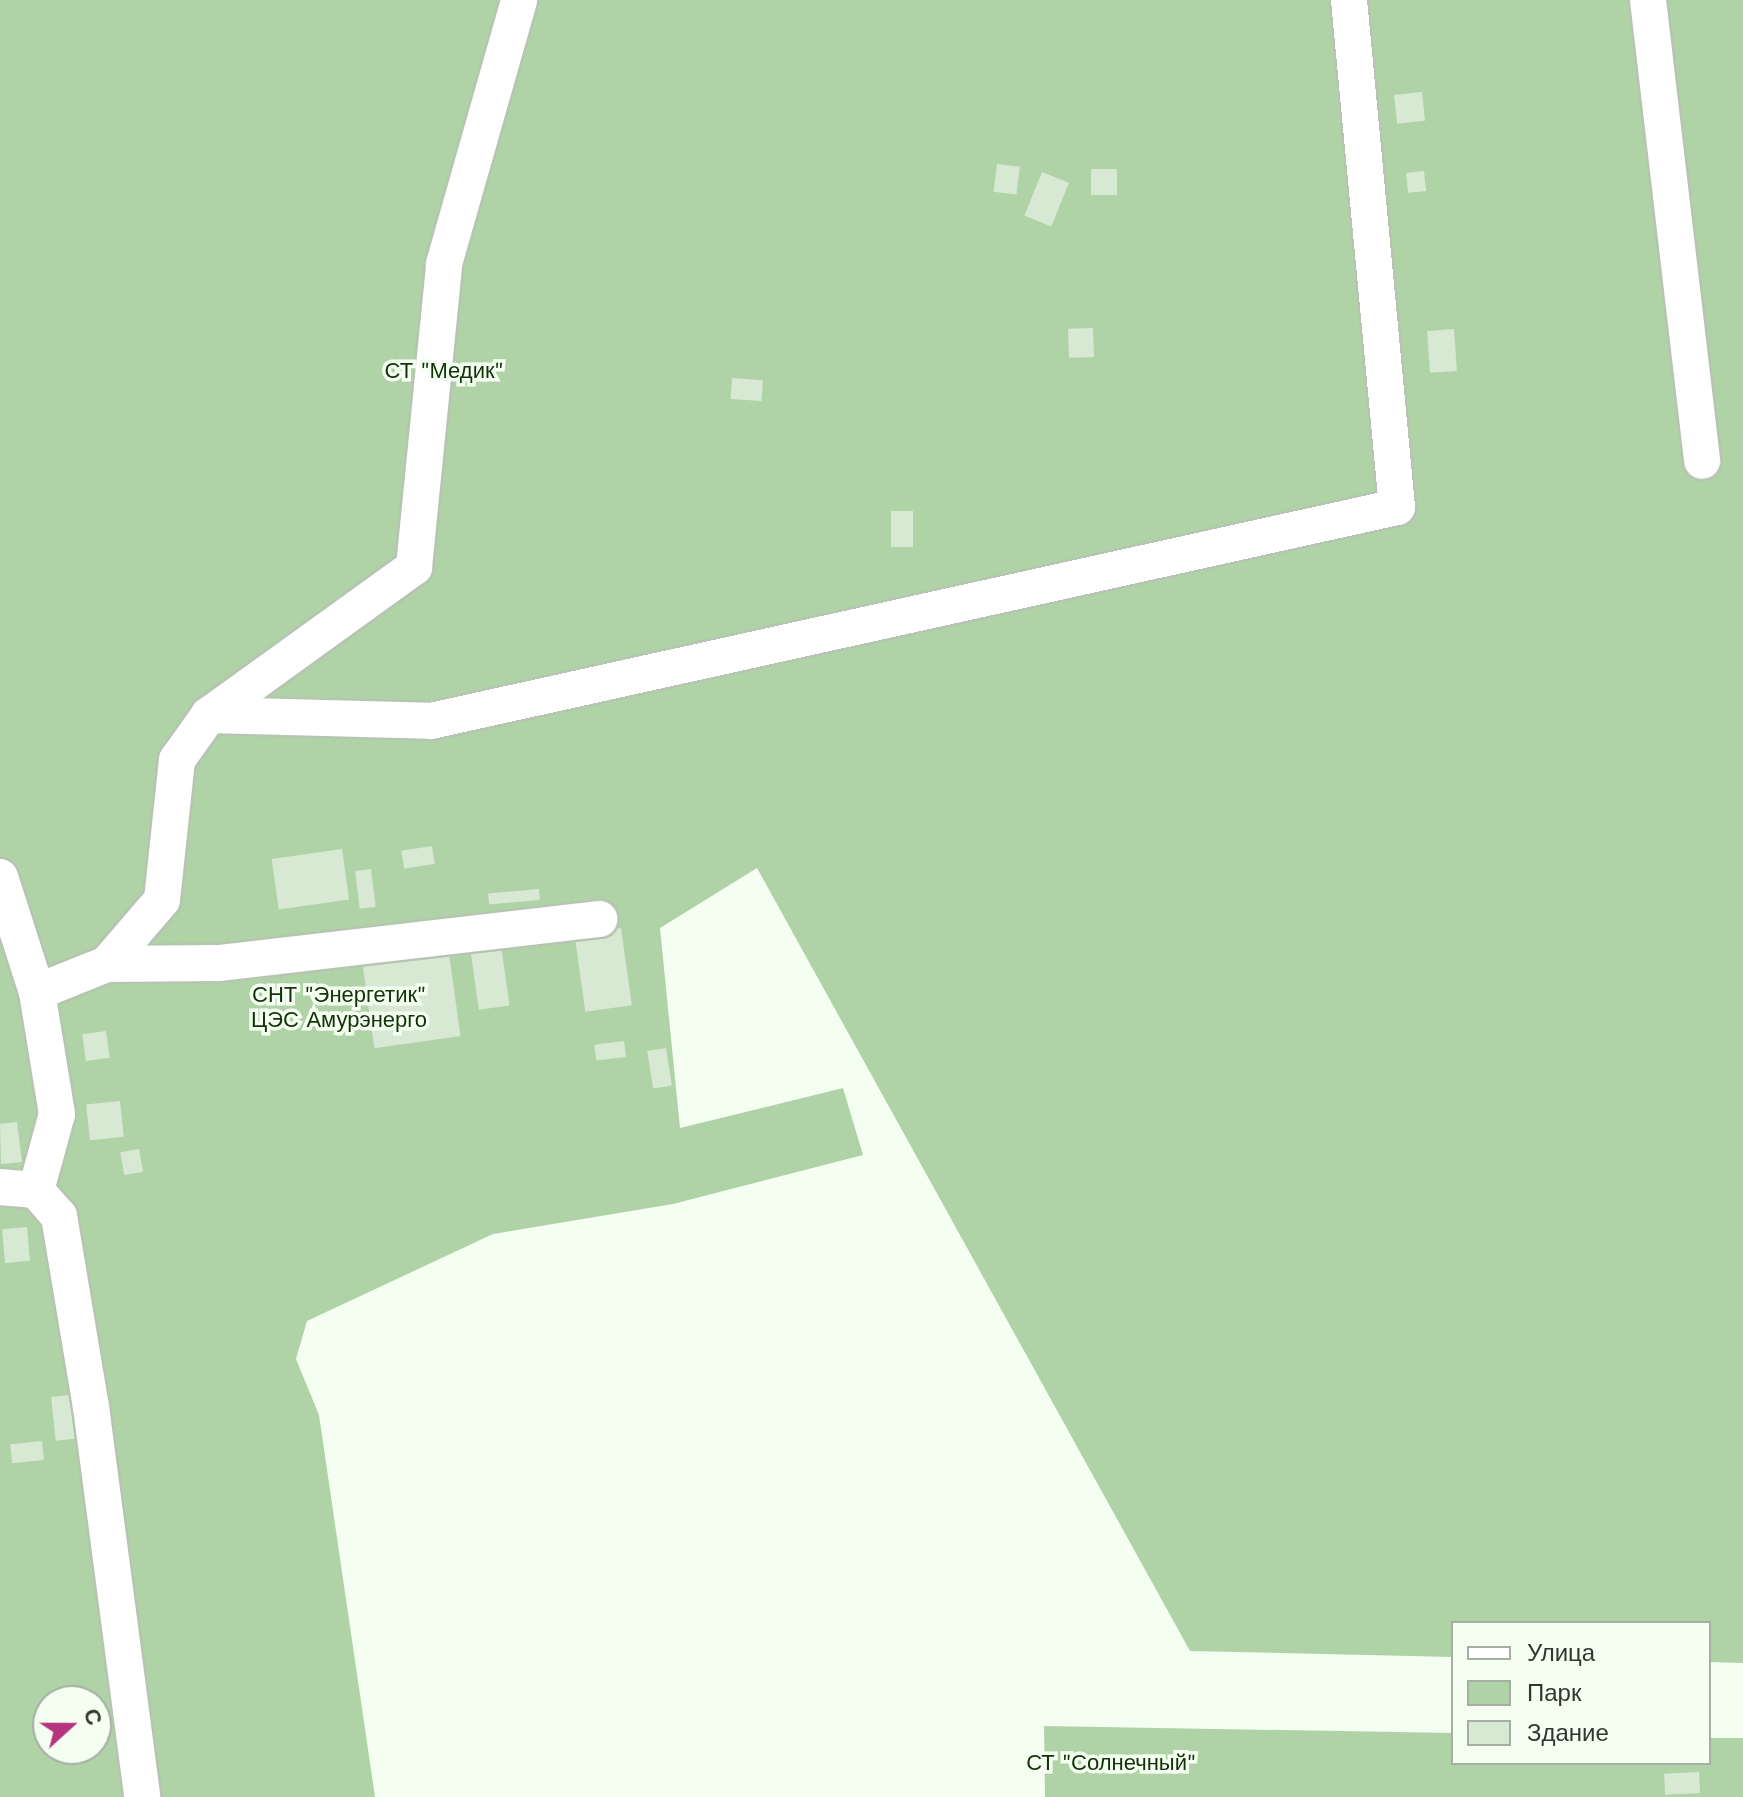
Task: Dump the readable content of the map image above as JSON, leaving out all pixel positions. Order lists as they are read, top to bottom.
{
  "parks": ["СТ \"Медик\"", "СНТ \"Энергетик\" ЦЭС Амурэнерго", "СТ \"Солнечный\""],
  "legend": ["Улица", "Парк", "Здание"],
  "north": "right"
}
